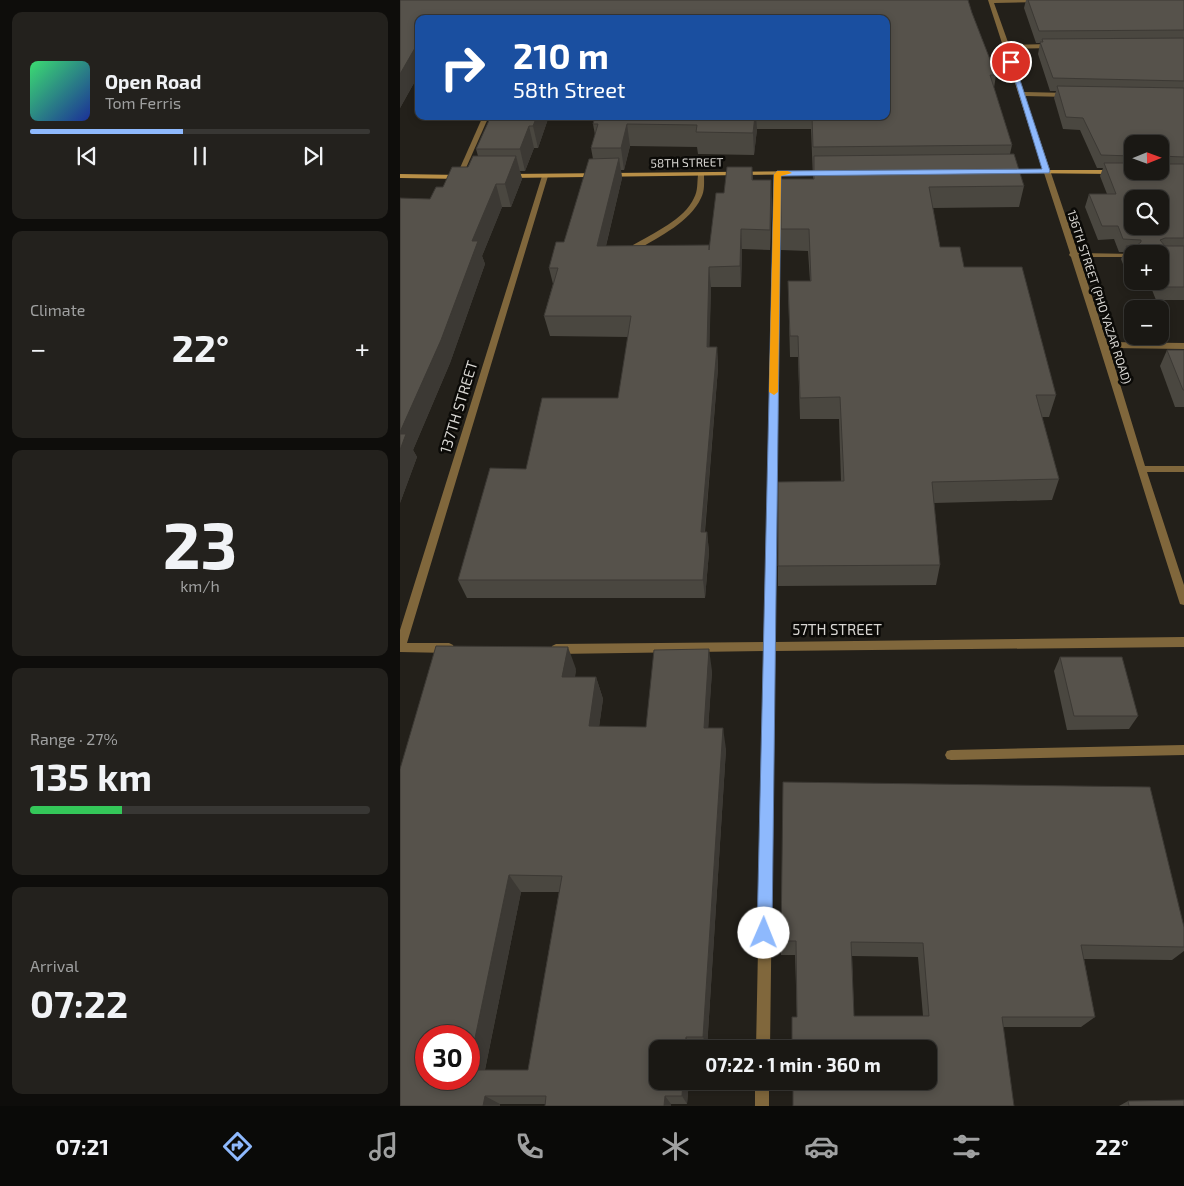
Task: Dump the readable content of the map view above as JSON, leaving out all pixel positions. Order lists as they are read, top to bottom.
{
  "streets": {
    "main road": ["58TH STREET"],
    "street": ["136TH STREET (PHO YAZAR ROAD)", "137TH STREET", "57TH STREET"]
  },
  "crossings": [
    ["58TH STREET", "137TH STREET"]
  ],
  "north": "right",
  "page": {
    "turn": ["210 m", "58th Street"],
    "song": ["Open Road", "Tom Ferris"],
    "map_buttons": ["+", "−"],
    "tile": [
      "Climate",
      ["23", "km/h"],
      ["Range · 27%", "135 km"],
      ["Arrival", "07:22"]
    ],
    "heat": ["−", "22°", "+"],
    "limit": "30",
    "trip": "07:22 · 1 min · 360 m",
    "tabs": ["07:21", "22°"]
  }
}
